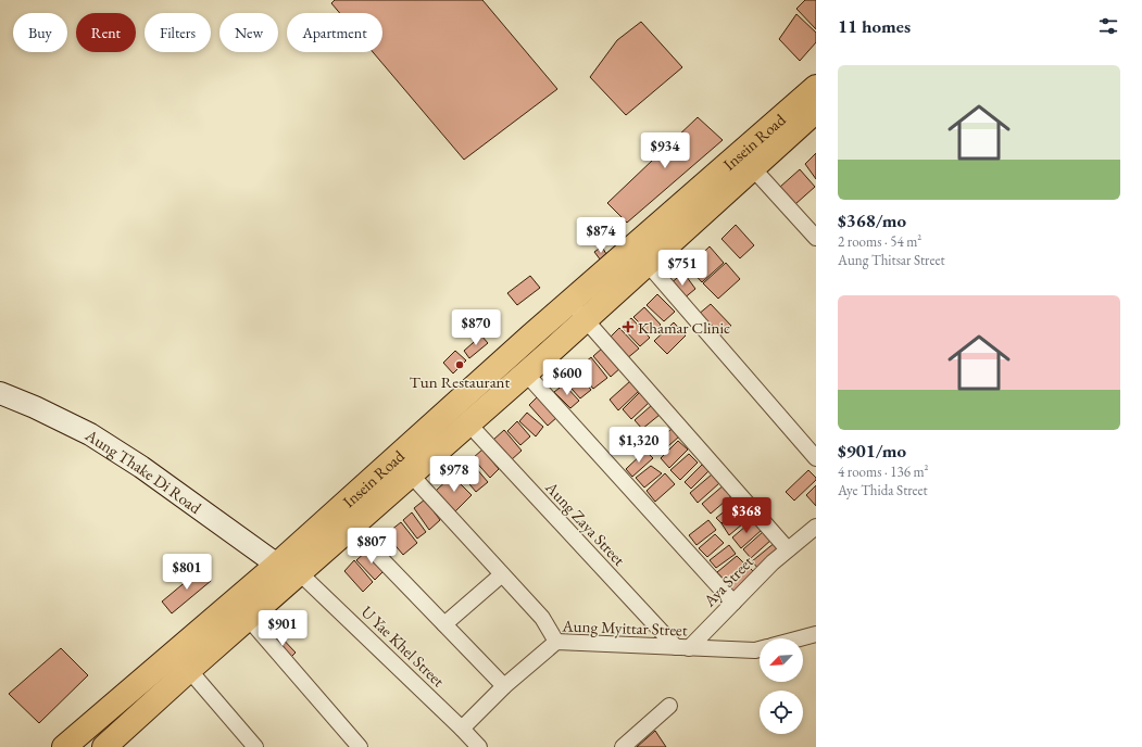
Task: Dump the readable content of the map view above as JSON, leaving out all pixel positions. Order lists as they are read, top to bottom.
{
  "streets": {
    "main road": ["Insein Road", "Aung Thake Di Road"],
    "street": [
      "Aung Zaya Street",
      "Aya Street",
      "Aung Myittar Street",
      "U Yae Khel Street"
    ]
  },
  "crossings": [
    ["Insein Road", "Aung Thake Di Road"],
    ["Insein Road", "Aung Zaya Street"],
    ["Insein Road", "U Yae Khel Street"],
    ["Aung Thake Di Road", "U Yae Khel Street"],
    ["Aung Zaya Street", "Aya Street"],
    ["Aung Zaya Street", "Aung Myittar Street"],
    ["Aya Street", "Aung Myittar Street"],
    ["Aung Myittar Street", "U Yae Khel Street"]
  ],
  "places": {
    "health": ["Khamar Clinic"],
    "other": ["Tun Restaurant"]
  },
  "north": "bottom left",
  "page": {
    "heading": "11 homes",
    "chip": [
      "Buy",
      "Rent",
      "Filters",
      "New",
      "Apartment"
    ],
    "list": [
      {
        "name": "$368/mo",
        "note": "2 rooms · 54 m² · Aung Thitsar Street"
      },
      {
        "name": "$901/mo",
        "note": "4 rooms · 136 m² · Aye Thida Street"
      }
    ],
    "price": [
      "$934",
      "$874",
      "$751",
      "$870",
      "$600",
      "$1,320",
      "$978",
      "$368",
      "$807",
      "$801",
      "$901"
    ]
  }
}
